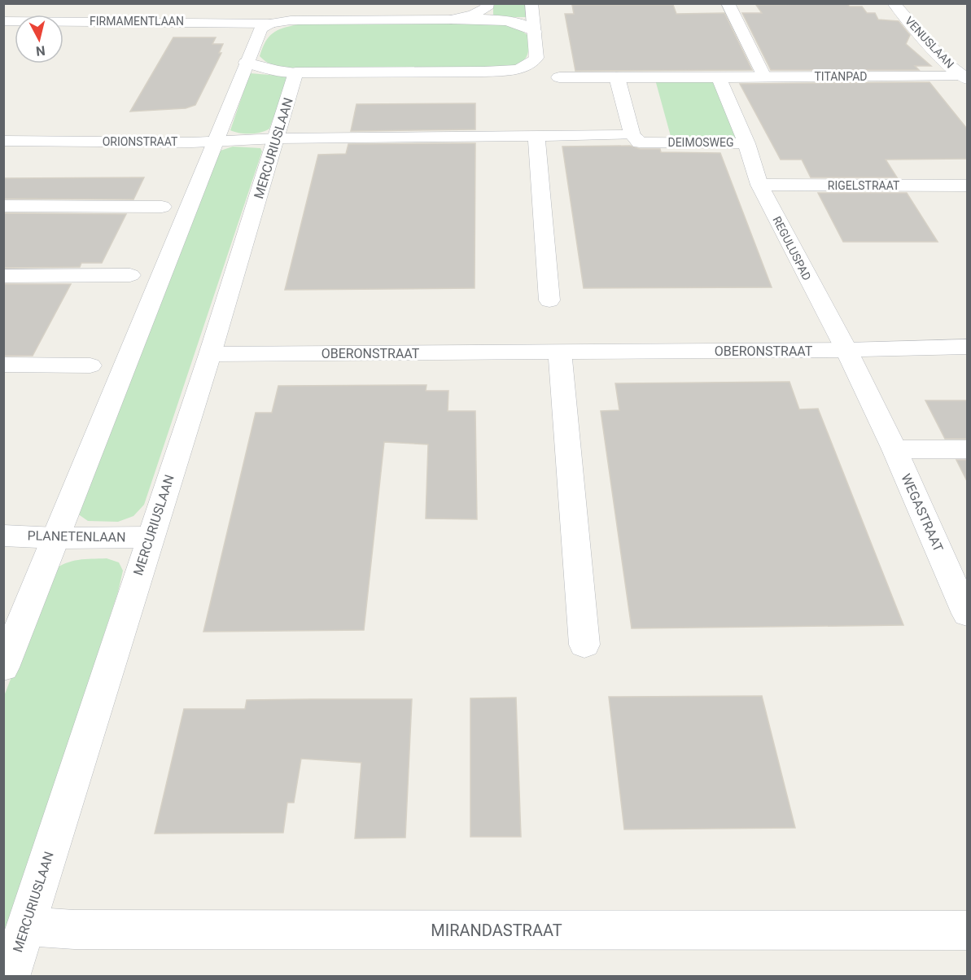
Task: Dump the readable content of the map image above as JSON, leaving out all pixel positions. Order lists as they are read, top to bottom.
{
  "streets": {
    "street": [
      "FIRMAMENTLAAN",
      "VENUSLAAN",
      "TITANPAD",
      "ORIONSTRAAT",
      "DEIMOSWEG",
      "MERCURIUSLAAN",
      "RIGELSTRAAT",
      "REGULUSPAD",
      "OBERONSTRAAT",
      "WEGASTRAAT",
      "PLANETENLAAN",
      "MIRANDASTRAAT"
    ]
  },
  "crossings": [
    ["VENUSLAAN", "TITANPAD"],
    ["TITANPAD", "DEIMOSWEG"],
    ["ORIONSTRAAT", "DEIMOSWEG"],
    ["ORIONSTRAAT", "MERCURIUSLAAN"],
    ["DEIMOSWEG", "MERCURIUSLAAN"],
    ["DEIMOSWEG", "REGULUSPAD"],
    ["MERCURIUSLAAN", "OBERONSTRAAT"],
    ["MERCURIUSLAAN", "PLANETENLAAN"],
    ["MERCURIUSLAAN", "MIRANDASTRAAT"],
    ["RIGELSTRAAT", "REGULUSPAD"],
    ["REGULUSPAD", "OBERONSTRAAT"],
    ["REGULUSPAD", "WEGASTRAAT"],
    ["OBERONSTRAAT", "WEGASTRAAT"]
  ],
  "north": "bottom"
}
